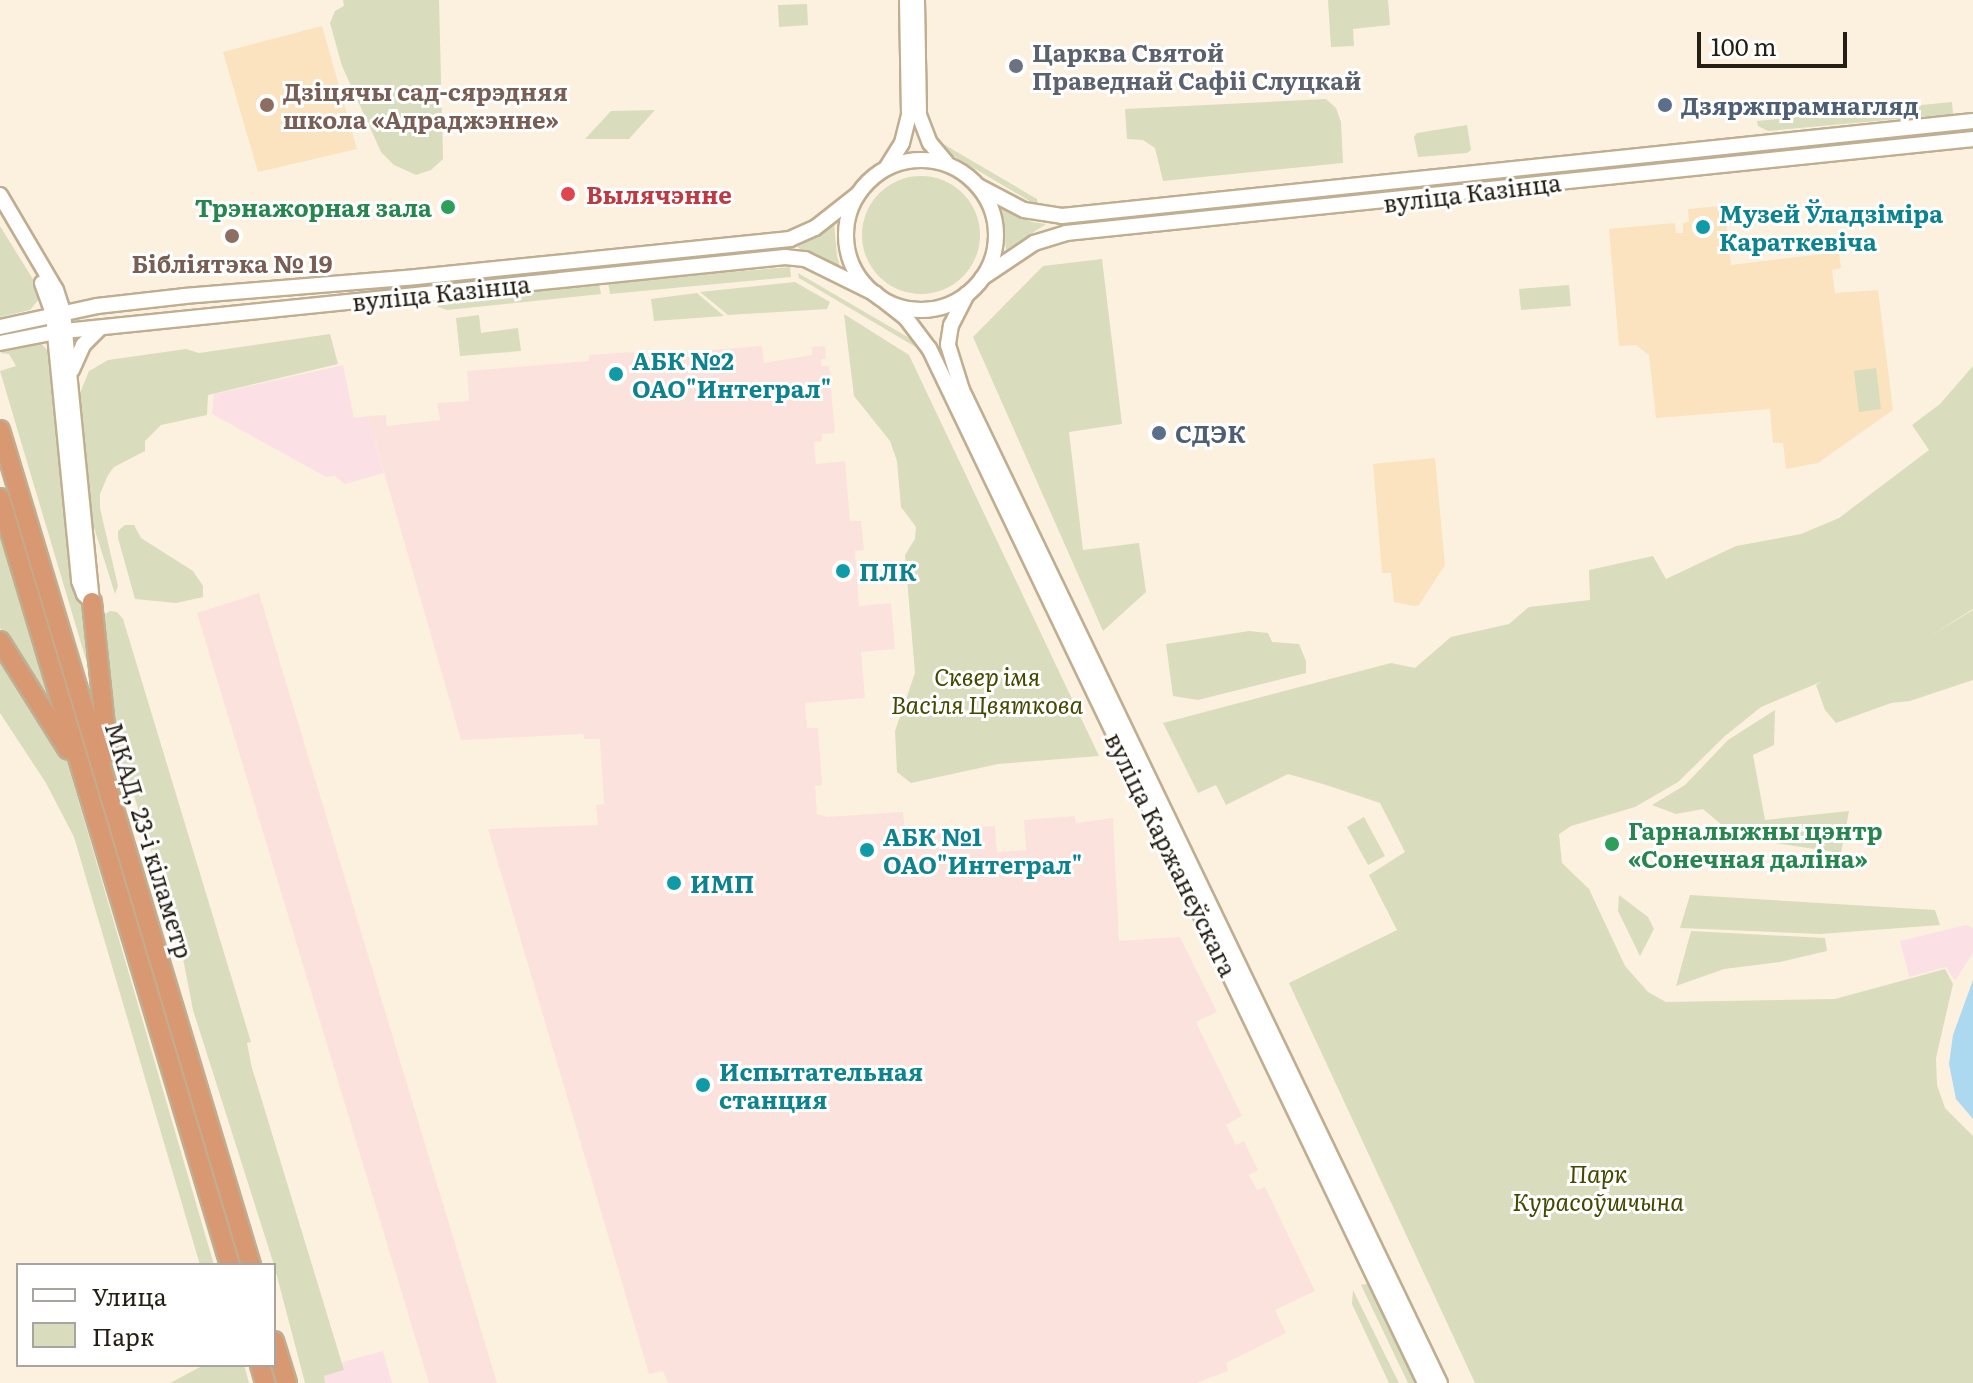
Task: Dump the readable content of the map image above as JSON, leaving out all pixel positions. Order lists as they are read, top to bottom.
{
  "streets": {
    "highway": ["МКАД, 23-і кіламетр"],
    "main road": ["вуліца Казінца", "вуліца Каржанеўскага"]
  },
  "crossings": [
    ["вуліца Казінца", "вуліца Каржанеўскага"]
  ],
  "parks": ["Сквер імя Васіля Цвяткова", "Парк Курасоўшчына"],
  "places": [
    "Царква Святой Праведнай Сафіі Слуцкай",
    "Дзіцячы сад-сярэдняя школа «Адраджэнне»",
    "Дзяржпрамнагляд",
    "Вылячэнне",
    "Трэнажорная зала",
    "Музей Ўладзіміра Караткевіча",
    "Бібліятэка № 19",
    "АБК №2 ОАО\"Интеграл\"",
    "СДЭК",
    "ПЛК",
    "Гарналыжны цэнтр «Сонечная даліна»",
    "АБК №1 ОАО\"Интеграл\"",
    "ИМП",
    "Испытательная станция"
  ],
  "legend": ["Улица", "Парк"],
  "scale_bar": "100 m"
}
